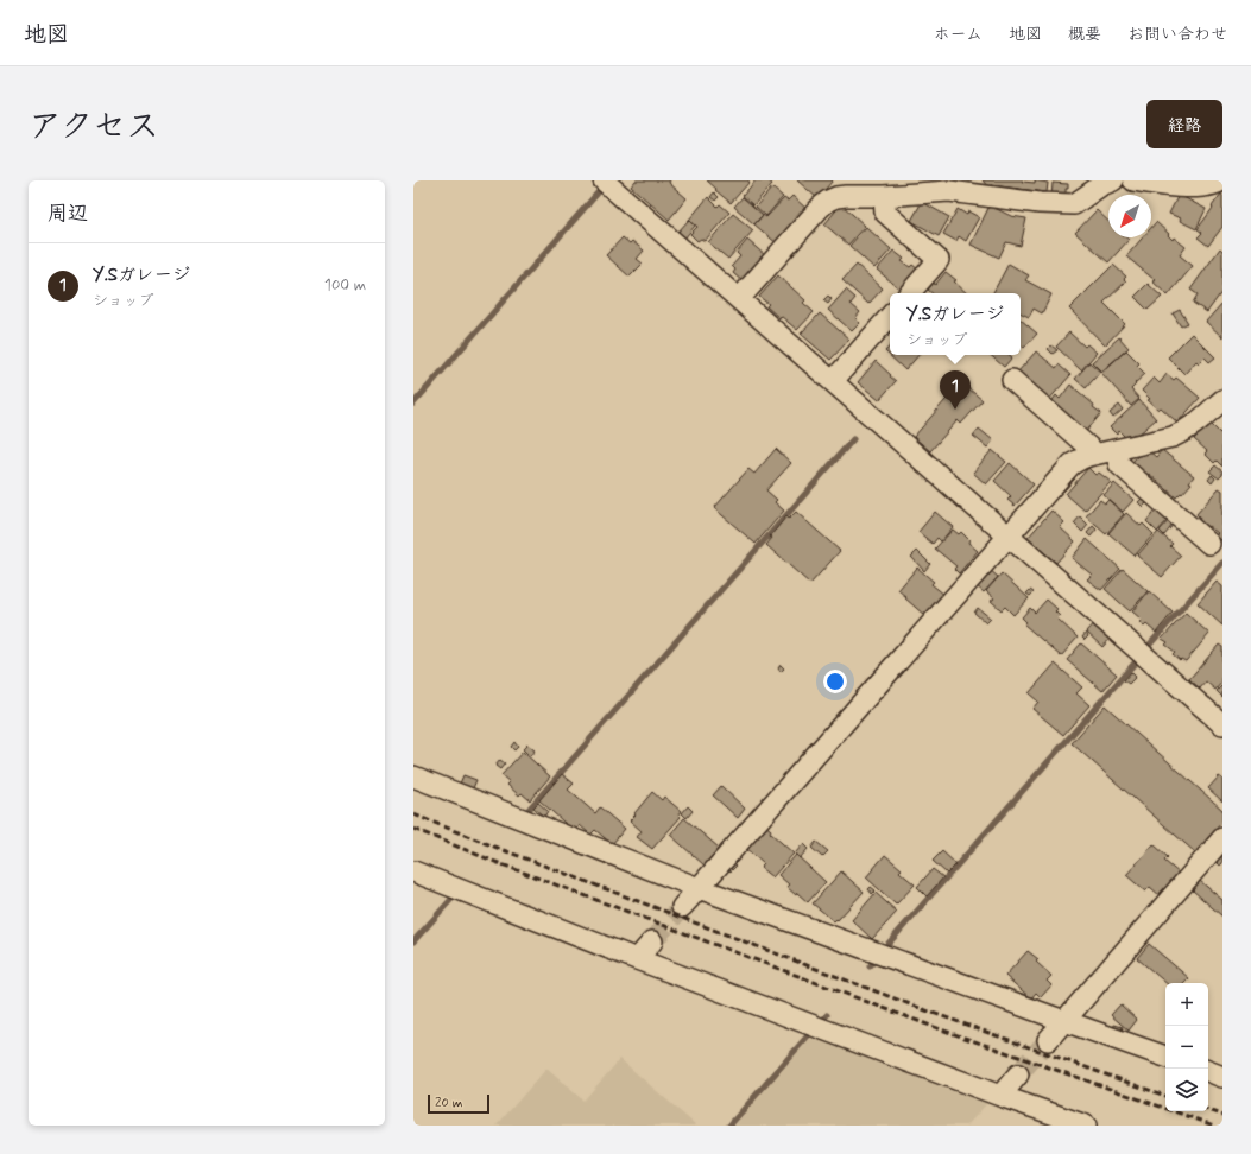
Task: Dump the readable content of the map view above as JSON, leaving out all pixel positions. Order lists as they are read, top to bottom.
{
  "scale_bar": "20 m",
  "north": "bottom left",
  "page": {
    "header": "地図",
    "nav": [
      "ホーム",
      "地図",
      "概要",
      "お問い合わせ"
    ],
    "title": "アクセス",
    "buttons": "経路",
    "heading": "周辺",
    "list": [
      {
        "mark": "1",
        "name": "Y.Sガレージ",
        "note": "ショップ",
        "value": "100 m"
      }
    ],
    "popup": ["Y.Sガレージ", "ショップ"],
    "pins": "1",
    "map_buttons": ["+", "−"],
    "scale": "20 m"
  }
}
